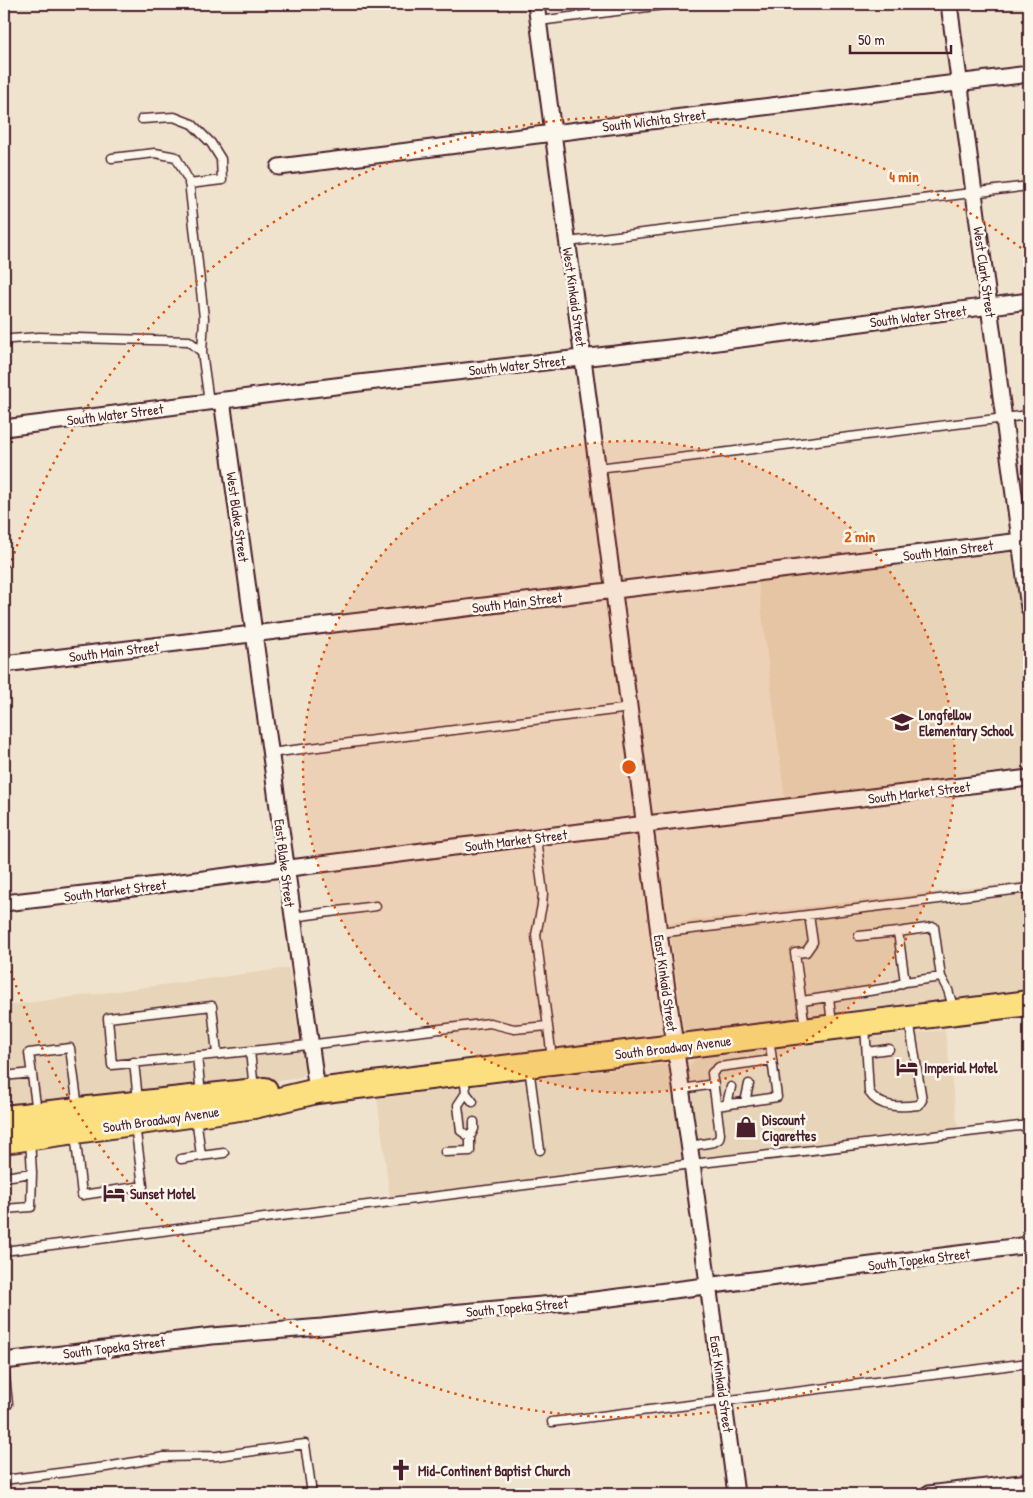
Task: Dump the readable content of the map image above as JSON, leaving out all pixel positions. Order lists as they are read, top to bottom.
{
  "streets": {
    "main road": ["South Broadway Avenue"],
    "street": [
      "South Wichita Street",
      "West Clark Street",
      "West Kinkaid Street",
      "South Water Street",
      "West Blake Street",
      "South Main Street",
      "South Market Street",
      "East Blake Street",
      "East Kinkaid Street",
      "South Topeka Street"
    ]
  },
  "crossings": [
    ["South Wichita Street", "West Clark Street"],
    ["South Wichita Street", "West Kinkaid Street"],
    ["West Clark Street", "South Water Street"],
    ["West Clark Street", "South Main Street"],
    ["West Kinkaid Street", "South Water Street"],
    ["West Kinkaid Street", "South Main Street"],
    ["West Kinkaid Street", "East Kinkaid Street"],
    ["South Water Street", "West Blake Street"],
    ["West Blake Street", "South Main Street"],
    ["West Blake Street", "East Blake Street"],
    ["South Main Street", "East Blake Street"],
    ["South Main Street", "East Kinkaid Street"],
    ["South Market Street", "East Blake Street"],
    ["South Market Street", "East Kinkaid Street"],
    ["East Blake Street", "South Broadway Avenue"],
    ["East Kinkaid Street", "South Broadway Avenue"],
    ["East Kinkaid Street", "South Topeka Street"]
  ],
  "places": {
    "school or university": ["Longfellow Elementary School"],
    "hotel": ["Imperial Motel", "Sunset Motel"],
    "shop": ["Discount Cigarettes"],
    "church": ["Mid-Continent Baptist Church"]
  },
  "scale_bar": "50 m",
  "rings": ["4 min", "2 min"]
}
